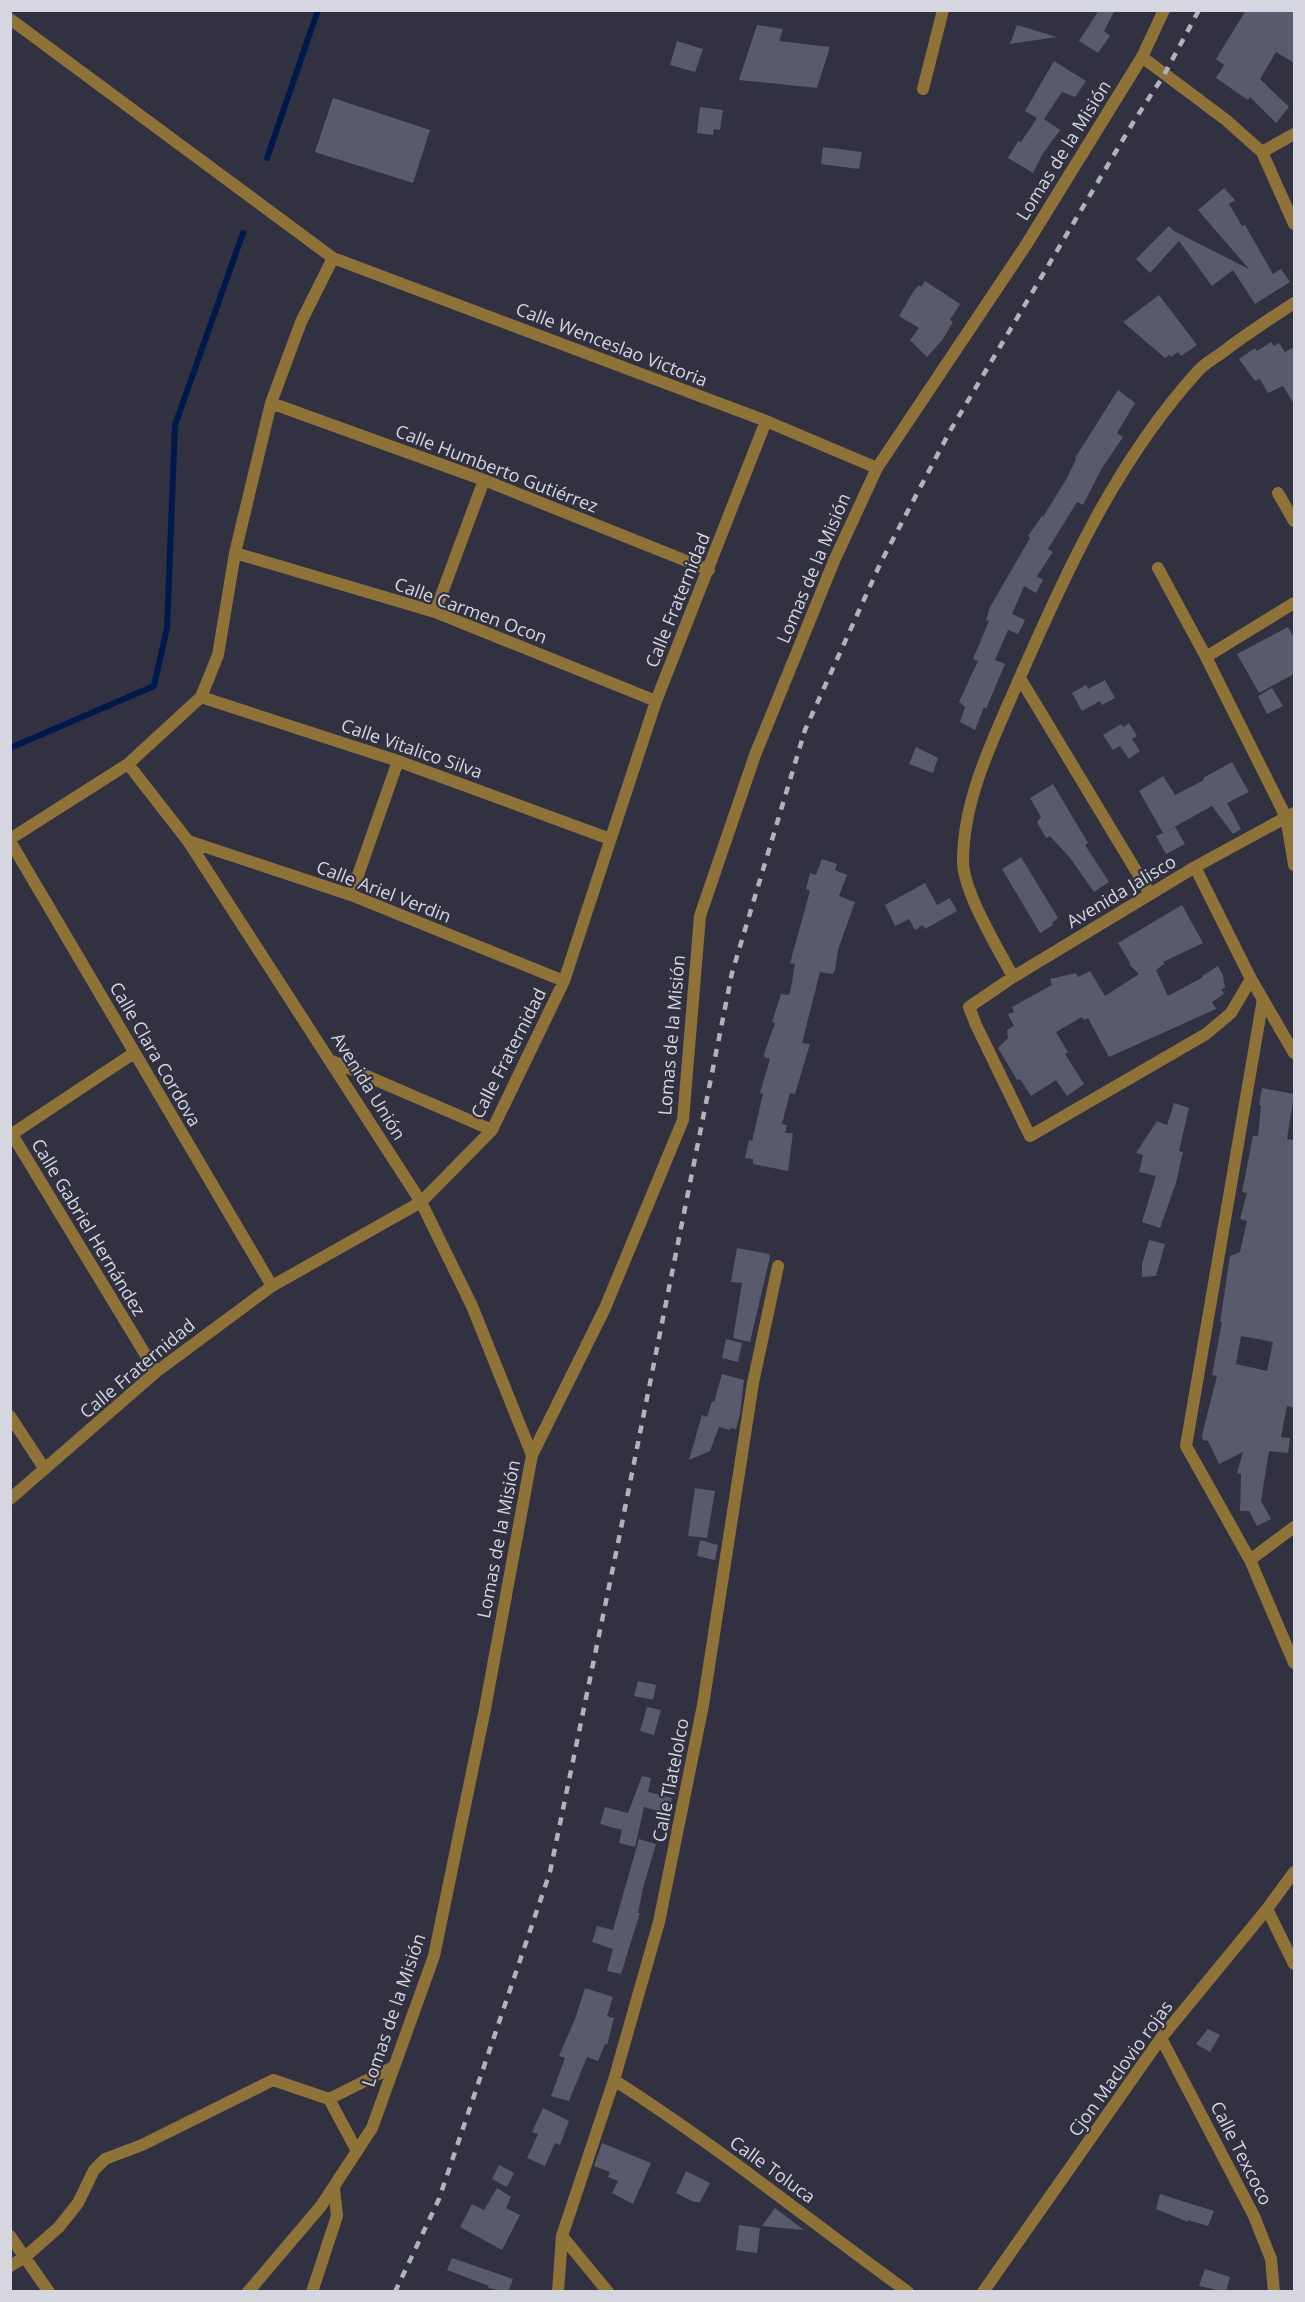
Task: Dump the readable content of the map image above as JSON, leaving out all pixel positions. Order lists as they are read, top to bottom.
{
  "streets": {
    "street": [
      "Lomas de la Misión",
      "Calle Wenceslao Victoria",
      "Calle Humberto Gutiérrez",
      "Calle Fraternidad",
      "Calle Carmen Ocon",
      "Calle Vitalico Silva",
      "Calle Ariel Verdin",
      "Avenida Jalisco",
      "Calle Clara Cordova",
      "Avenida Unión",
      "Calle Gabriel Hernández",
      "Calle Tlatelolco",
      "Cjon Maclovio rojas",
      "Calle Texcoco",
      "Calle Toluca"
    ]
  },
  "crossings": [
    ["Lomas de la Misión", "Calle Wenceslao Victoria"],
    ["Lomas de la Misión", "Avenida Unión"],
    ["Calle Wenceslao Victoria", "Calle Fraternidad"],
    ["Calle Humberto Gutiérrez", "Calle Fraternidad"],
    ["Calle Fraternidad", "Calle Carmen Ocon"],
    ["Calle Fraternidad", "Calle Vitalico Silva"],
    ["Calle Fraternidad", "Calle Ariel Verdin"],
    ["Calle Fraternidad", "Calle Clara Cordova"],
    ["Calle Fraternidad", "Avenida Unión"],
    ["Calle Fraternidad", "Calle Gabriel Hernández"],
    ["Calle Ariel Verdin", "Avenida Unión"],
    ["Calle Tlatelolco", "Calle Toluca"],
    ["Cjon Maclovio rojas", "Calle Texcoco"]
  ]
}
